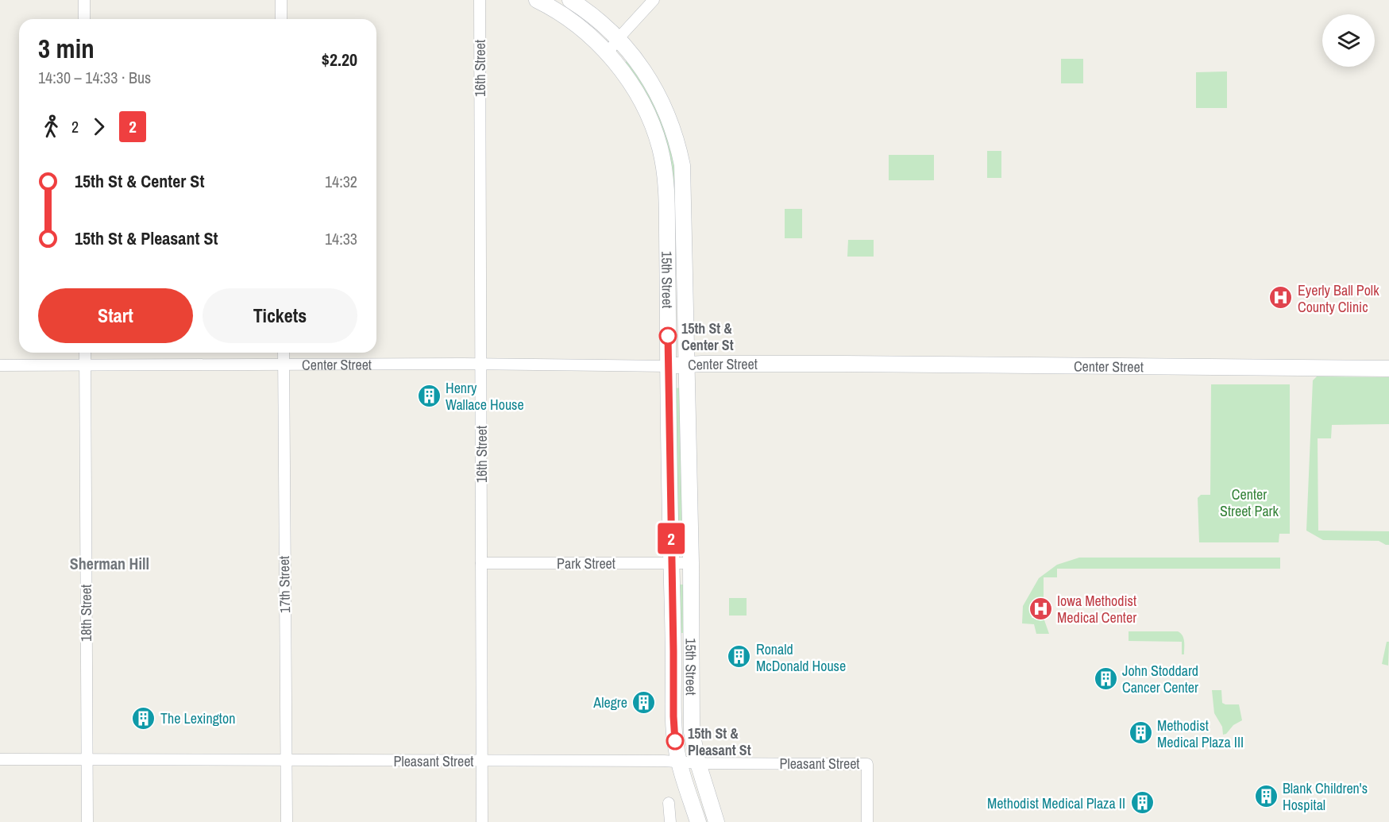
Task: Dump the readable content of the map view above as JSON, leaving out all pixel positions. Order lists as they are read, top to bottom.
{
  "streets": {
    "street": [
      "16th Street",
      "15th Street",
      "Center Street",
      "Park Street",
      "17th Street",
      "18th Street",
      "Pleasant Street"
    ]
  },
  "crossings": [
    ["16th Street", "Center Street"],
    ["16th Street", "Park Street"],
    ["16th Street", "Pleasant Street"],
    ["15th Street", "Center Street"],
    ["15th Street", "Park Street"],
    ["15th Street", "Pleasant Street"],
    ["Center Street", "17th Street"],
    ["Center Street", "18th Street"],
    ["17th Street", "Pleasant Street"],
    ["18th Street", "Pleasant Street"]
  ],
  "districts": ["Sherman Hill"],
  "parks": ["Center Street Park"],
  "places": {
    "hospital": ["Eyerly Ball Polk County Clinic", "Iowa Methodist Medical Center"],
    "other": ["15th St & Center St", "15th St & Pleasant St"],
    "building": [
      "Henry Wallace House",
      "Ronald McDonald House",
      "John Stoddard Cancer Center",
      "Alegre",
      "The Lexington",
      "Methodist Medical Plaza III",
      "Blank Children's Hospital",
      "Methodist Medical Plaza II"
    ]
  },
  "lines": ["bus line 2"],
  "page": {
    "on_map": "2",
    "heading": ["3 min", "14:30 – 14:33 · Bus", "$2.20"],
    "legs": ["2", "2"],
    "list": [
      {
        "name": "15th St & Center St",
        "value": "14:32"
      },
      {
        "name": "15th St & Pleasant St",
        "value": "14:33"
      }
    ],
    "buttons": ["Start", "Tickets"]
  }
}
